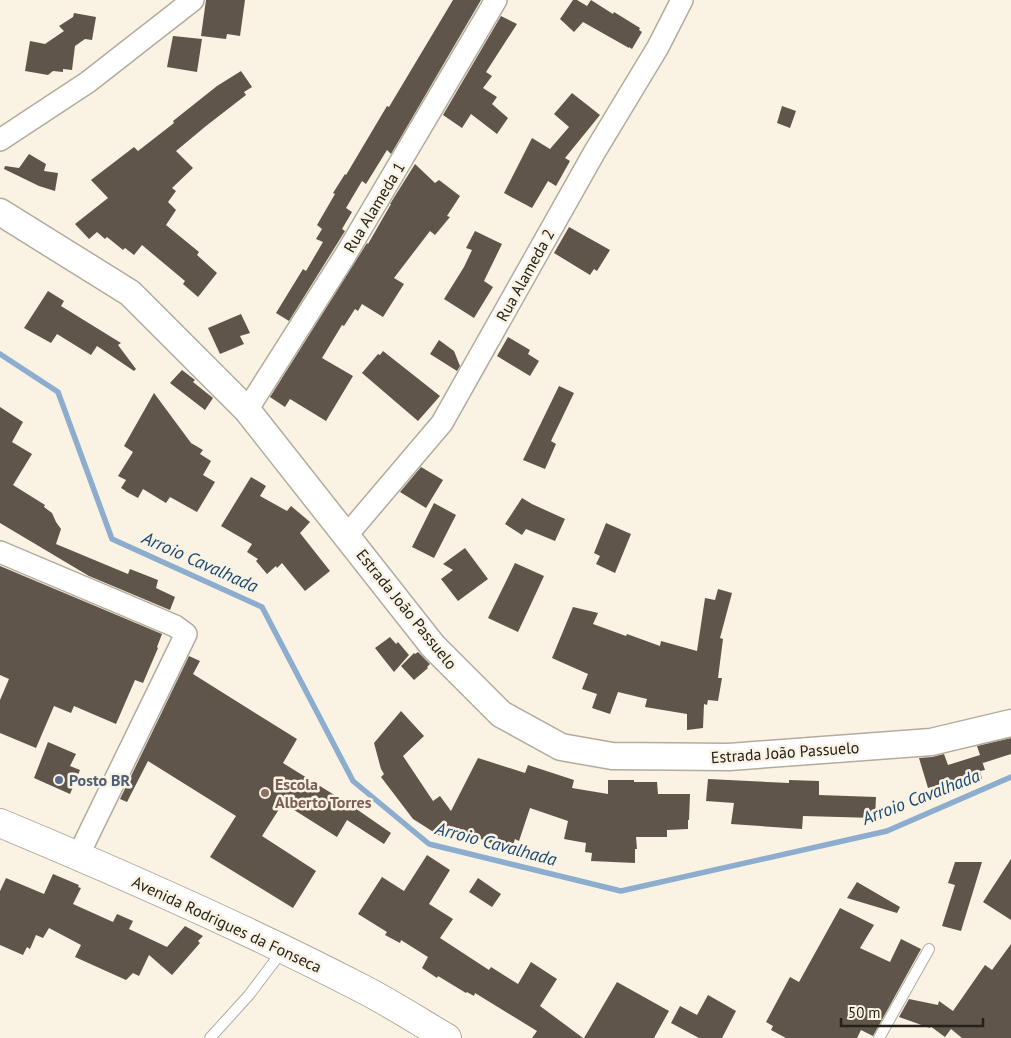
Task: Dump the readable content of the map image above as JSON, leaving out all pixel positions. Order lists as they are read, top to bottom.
{
  "streets": {
    "main road": ["Avenida Rodrigues da Fonseca"],
    "street": ["Rua Alameda 1", "Rua Alameda 2", "Estrada João Passuelo"]
  },
  "crossings": [
    ["Rua Alameda 1", "Estrada João Passuelo"],
    ["Rua Alameda 2", "Estrada João Passuelo"]
  ],
  "water": ["Arroio Cavalhada"],
  "places": ["Posto BR", "Escola Alberto Torres"],
  "scale_bar": "50 m"
}
